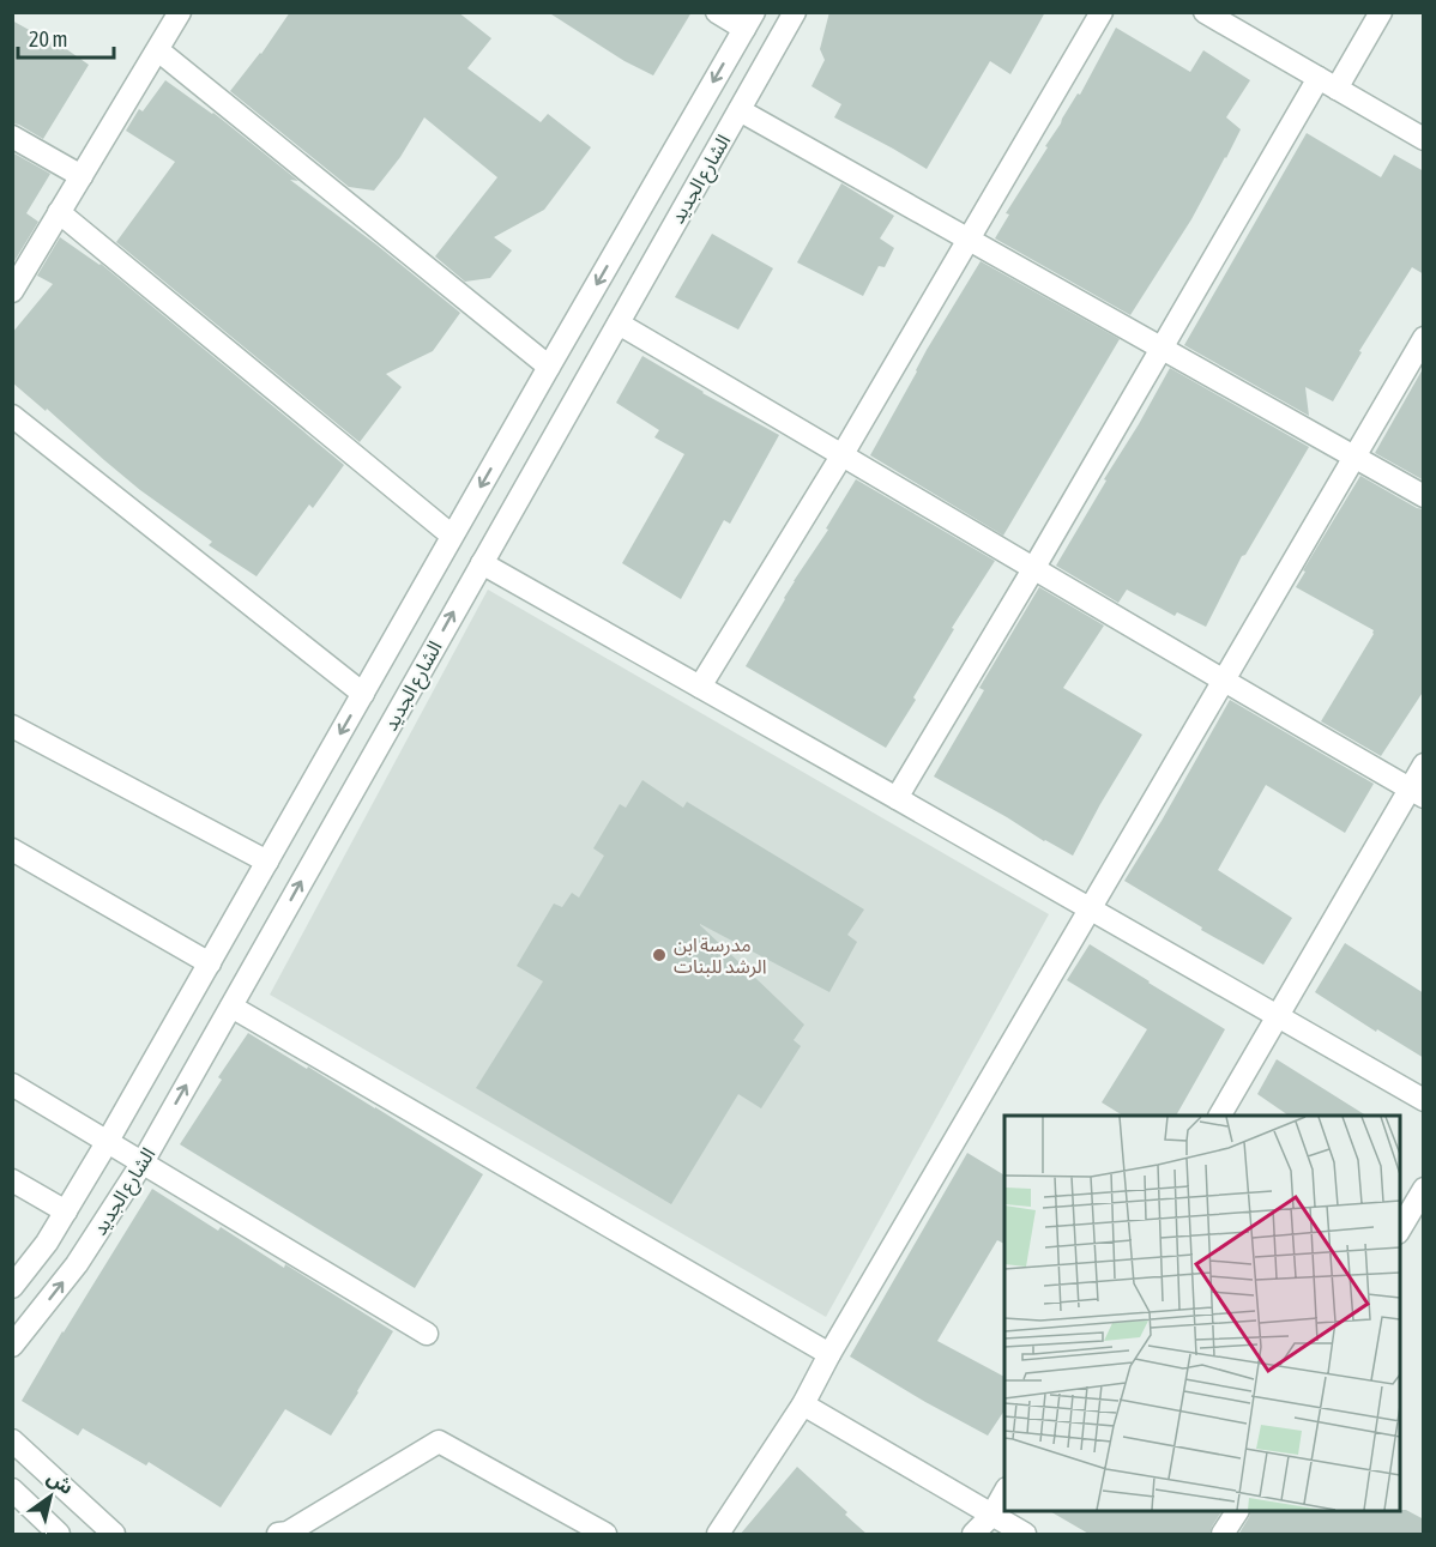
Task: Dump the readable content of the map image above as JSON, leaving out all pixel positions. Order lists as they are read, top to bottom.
{
  "streets": {
    "street": ["الشارع الجديد"]
  },
  "places": ["مدرسة ابن الرشد للبنات"],
  "scale_bar": "20 m",
  "north": "top right"
}
